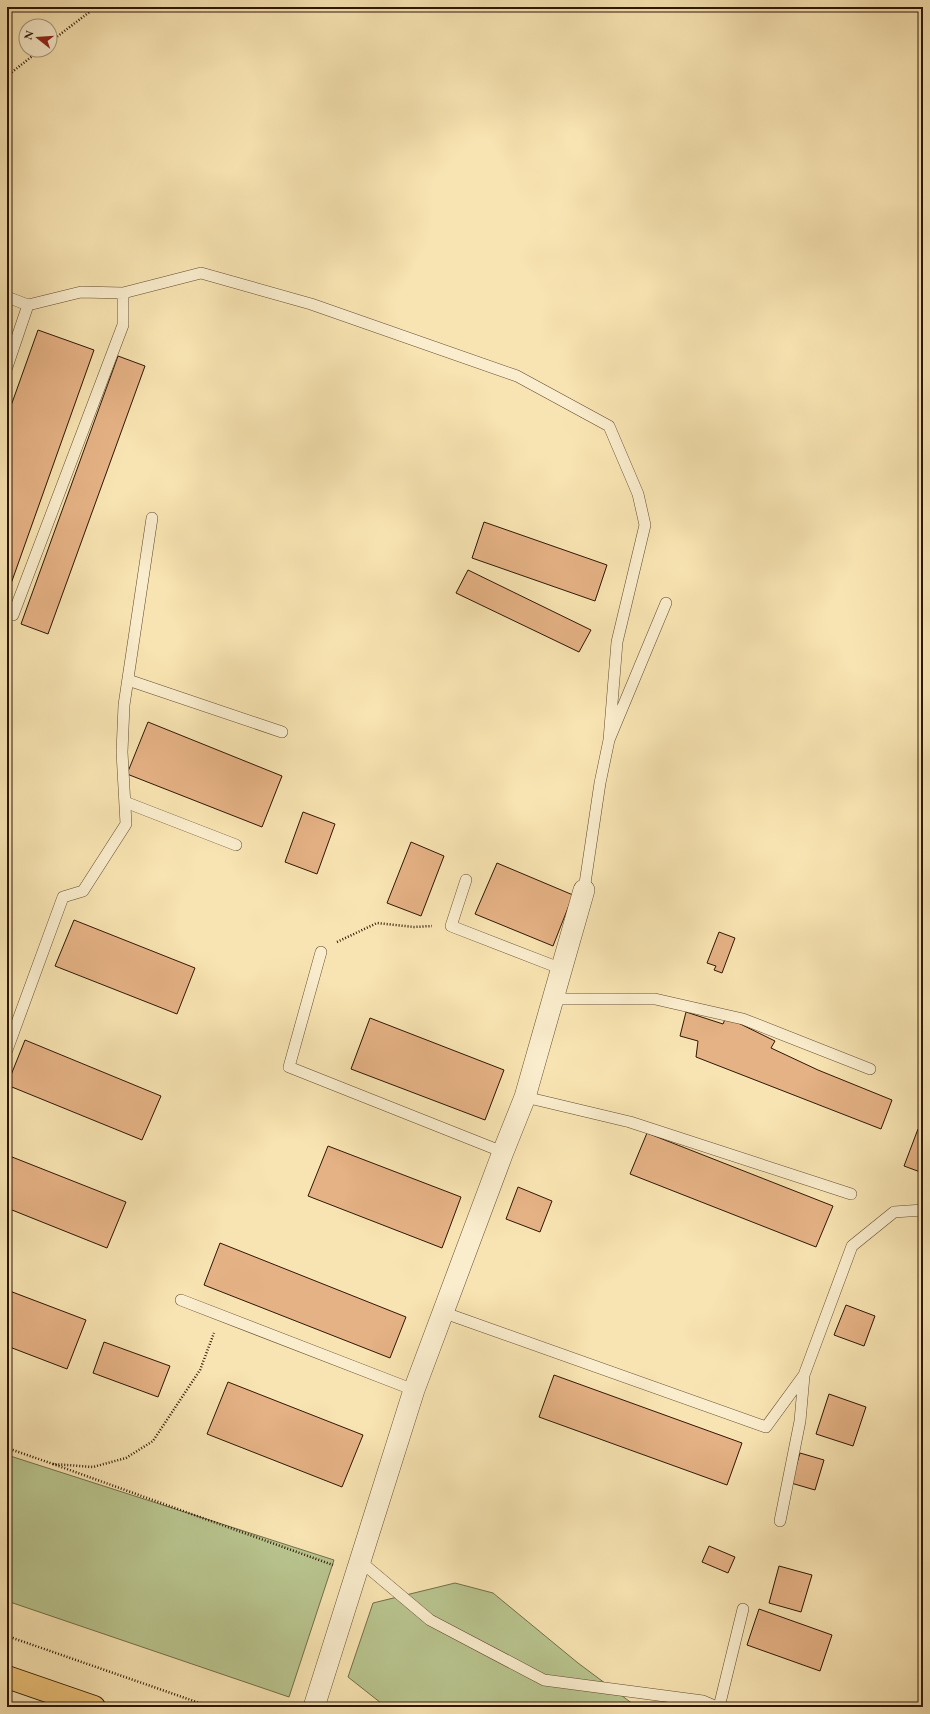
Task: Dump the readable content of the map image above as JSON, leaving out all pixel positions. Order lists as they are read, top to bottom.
{
  "north": "left"
}
